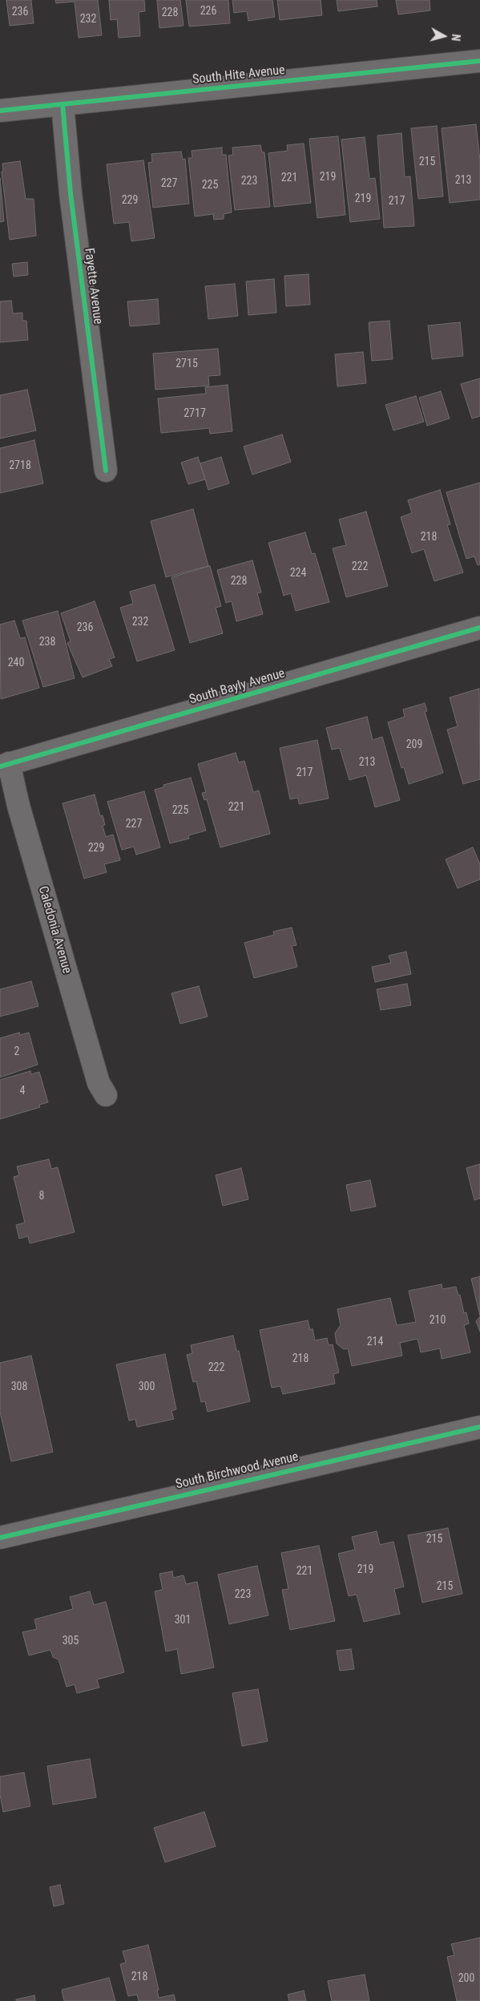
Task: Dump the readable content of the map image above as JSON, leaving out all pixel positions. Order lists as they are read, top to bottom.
{
  "streets": {
    "street": [
      "South Hite Avenue",
      "Fayette Avenue",
      "South Bayly Avenue",
      "Caledonia Avenue",
      "South Birchwood Avenue"
    ]
  },
  "crossings": [
    ["South Hite Avenue", "Fayette Avenue"],
    ["South Bayly Avenue", "Caledonia Avenue"]
  ],
  "house_numbers": [
    "226",
    "236",
    "228",
    "232",
    "215",
    "219",
    "221",
    "213",
    "223",
    "227",
    "225",
    "219",
    "229",
    "217",
    "2715",
    "2717",
    "2718",
    "218",
    "222",
    "224",
    "228",
    "232",
    "236",
    "238",
    "240",
    "209",
    "213",
    "217",
    "221",
    "225",
    "227",
    "229",
    "2",
    "4",
    "8",
    "210",
    "214",
    "218",
    "222",
    "308",
    "300",
    "215",
    "219",
    "221",
    "215",
    "223",
    "301",
    "305",
    "218",
    "200"
  ],
  "north": "right"
}
